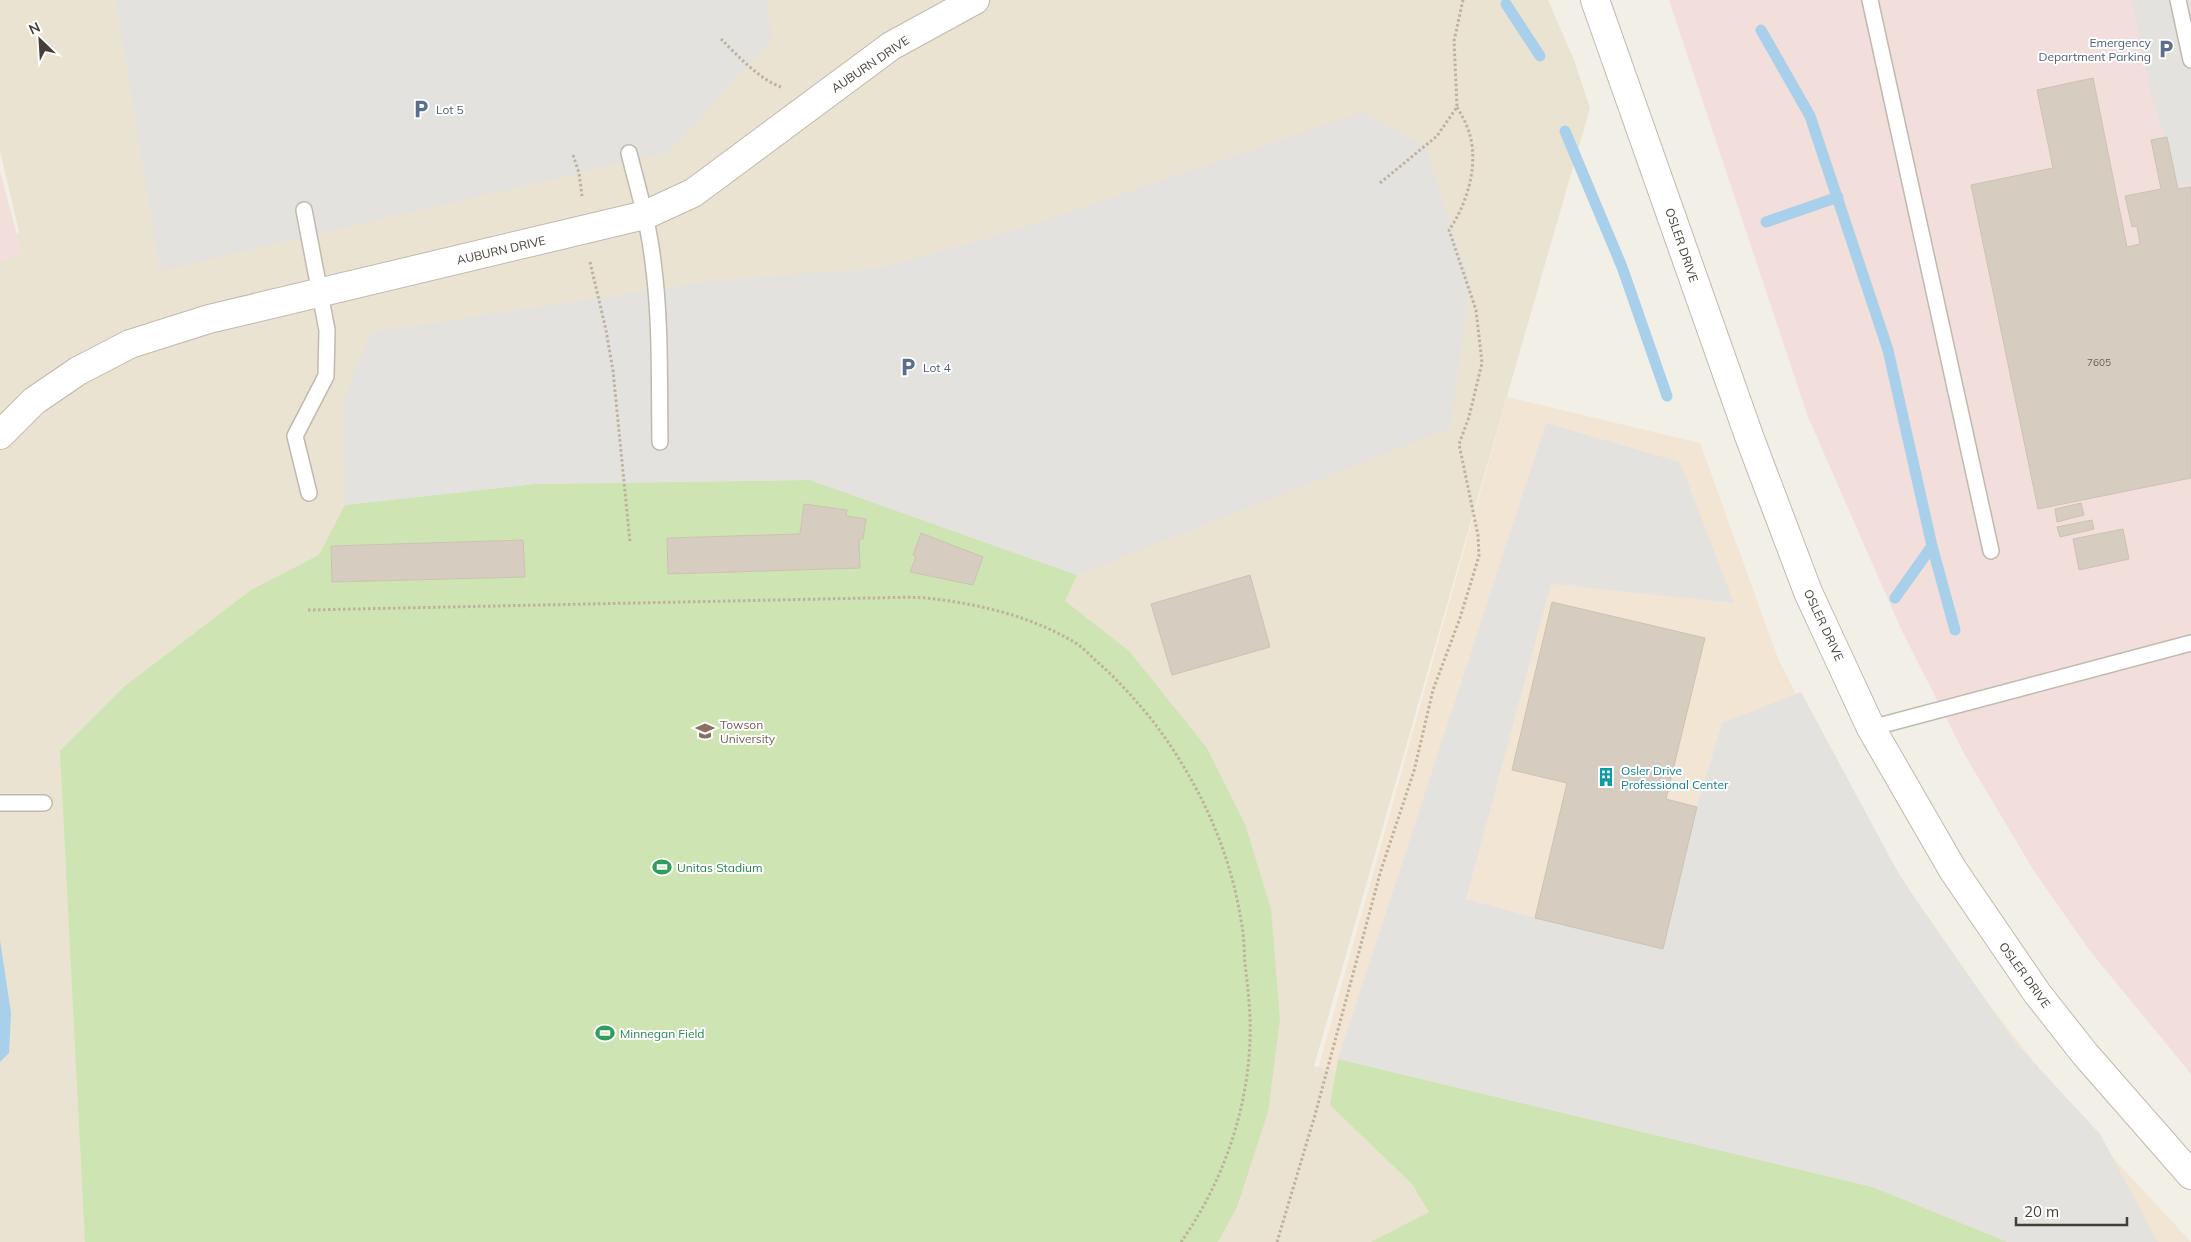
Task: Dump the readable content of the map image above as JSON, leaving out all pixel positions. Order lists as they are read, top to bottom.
{
  "streets": {
    "street": ["AUBURN DRIVE", "OSLER DRIVE"]
  },
  "places": {
    "parking": ["Emergency Department Parking", "Lot 5", "Lot 4"],
    "school or university": ["Towson University"],
    "building": ["Osler Drive Professional Center"],
    "sports": ["Unitas Stadium", "Minnegan Field"]
  },
  "house_numbers": ["7605"],
  "scale_bar": "20 m",
  "north": "top left"
}
